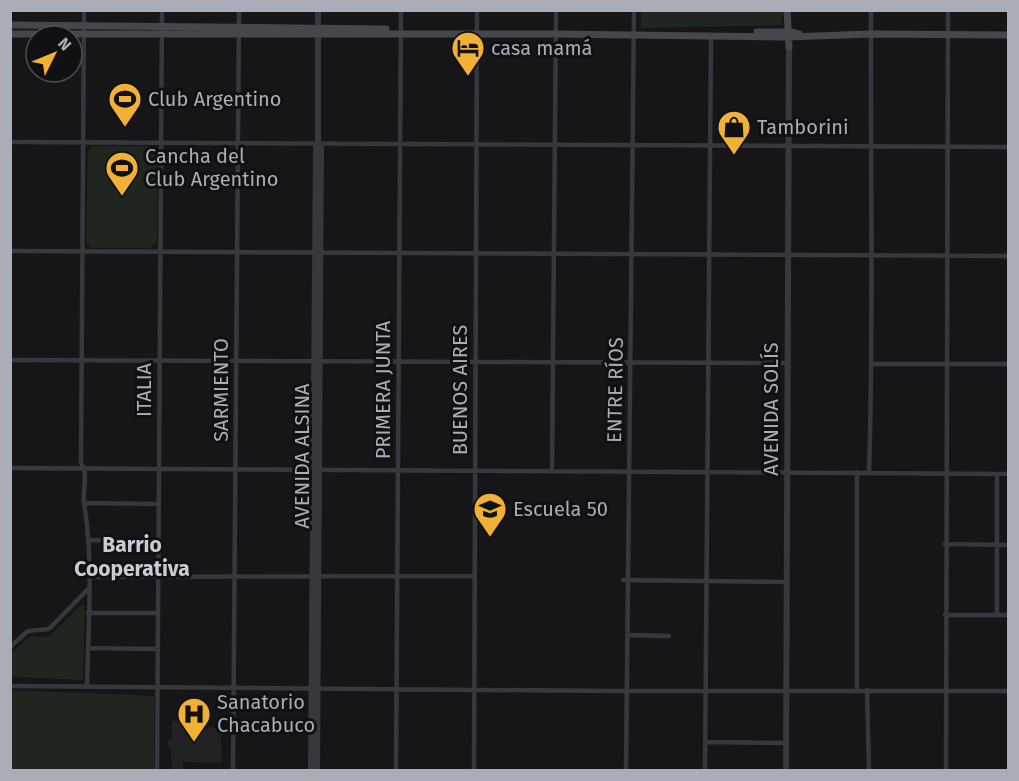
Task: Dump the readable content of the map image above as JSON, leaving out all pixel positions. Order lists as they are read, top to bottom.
{
  "streets": {
    "main road": ["AVENIDA SOLÍS"],
    "street": [
      "ITALIA",
      "SARMIENTO",
      "PRIMERA JUNTA",
      "BUENOS AIRES",
      "ENTRE RÍOS",
      "AVENIDA ALSINA"
    ]
  },
  "districts": ["Barrio Cooperativa"],
  "places": {
    "hotel": ["casa mamá"],
    "sports": ["Club Argentino", "Cancha del Club Argentino"],
    "shop": ["Tamborini"],
    "school or university": ["Escuela 50"],
    "hospital": ["Sanatorio Chacabuco"]
  },
  "north": "top right"
}
